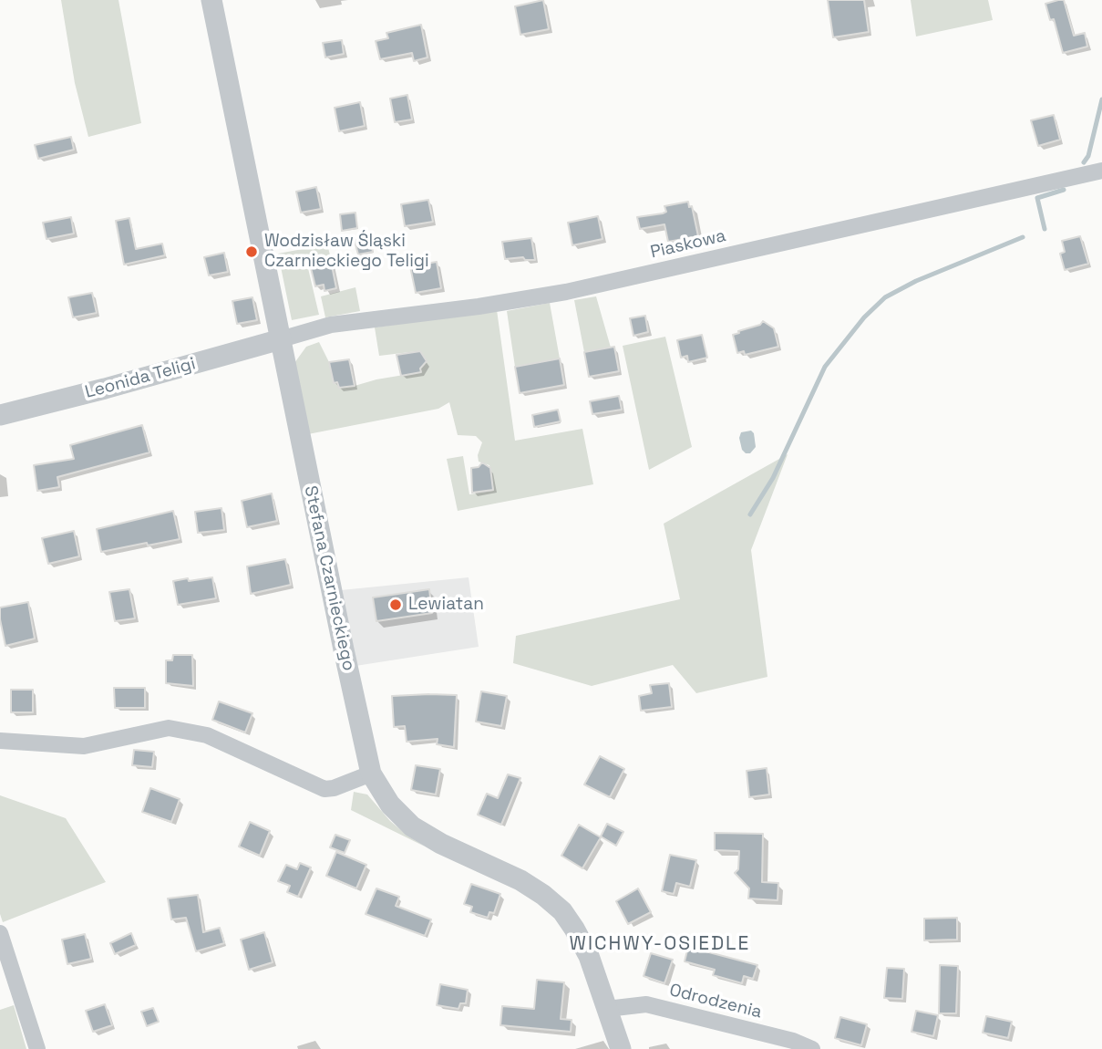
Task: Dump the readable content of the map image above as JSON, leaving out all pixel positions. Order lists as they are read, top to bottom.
{
  "streets": {
    "street": [
      "Piaskowa",
      "Leonida Teligi",
      "Stefana Czarnieckiego",
      "Odrodzenia"
    ]
  },
  "crossings": [
    ["Piaskowa", "Leonida Teligi"],
    ["Piaskowa", "Stefana Czarnieckiego"],
    ["Leonida Teligi", "Stefana Czarnieckiego"],
    ["Stefana Czarnieckiego", "Odrodzenia"]
  ],
  "districts": ["WICHWY-OSIEDLE"],
  "places": ["Wodzisław Śląski Czarnieckiego Teligi", "Lewiatan"]
}
